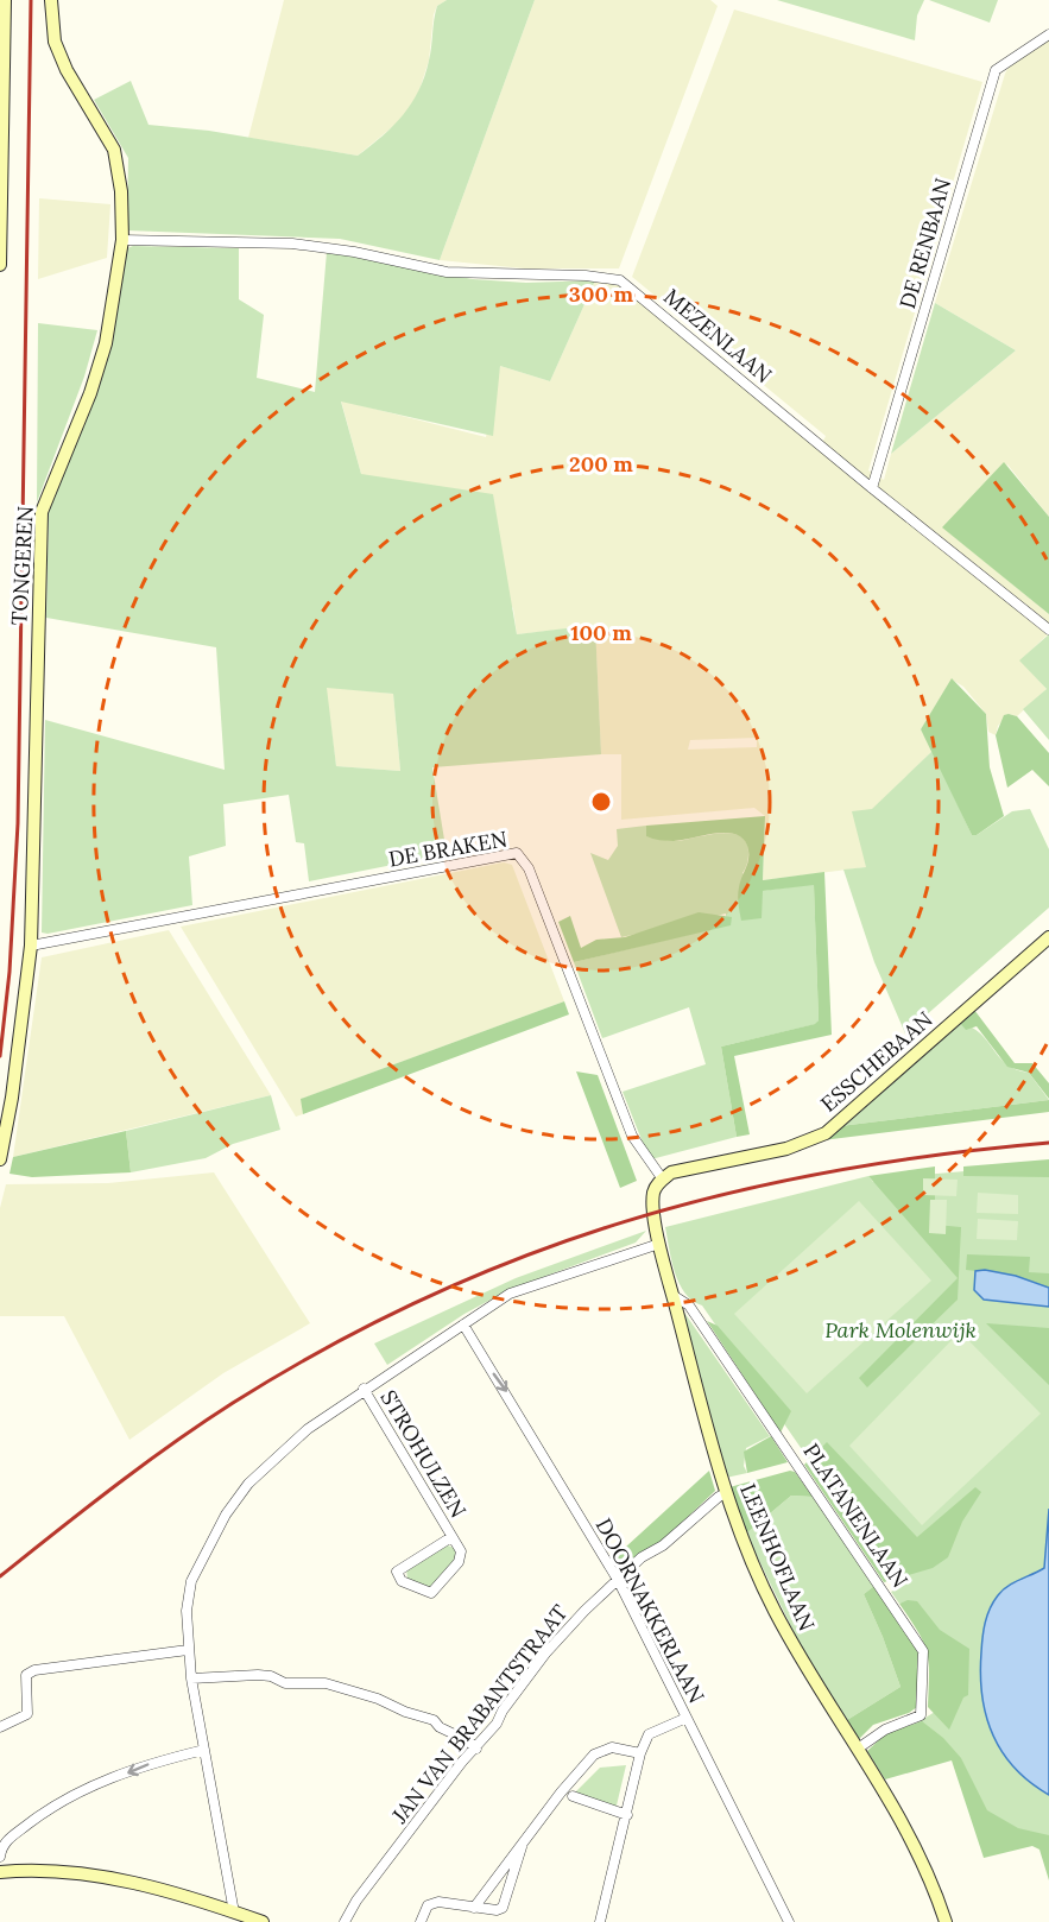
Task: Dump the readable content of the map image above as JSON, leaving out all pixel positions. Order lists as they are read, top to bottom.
{
  "streets": {
    "street": [
      "DE RENBAAN",
      "MEZENLAAN",
      "TONGEREN",
      "DE BRAKEN",
      "ESSCHEBAAN",
      "STROHULZEN",
      "PLATANENLAAN",
      "LEENHOFLAAN",
      "DOORNAKKERLAAN",
      "JAN VAN BRABANTSTRAAT"
    ]
  },
  "crossings": [
    ["DE RENBAAN", "MEZENLAAN"],
    ["MEZENLAAN", "TONGEREN"],
    ["TONGEREN", "DE BRAKEN"],
    ["DE BRAKEN", "ESSCHEBAAN"],
    ["DE BRAKEN", "LEENHOFLAAN"],
    ["ESSCHEBAAN", "LEENHOFLAAN"],
    ["PLATANENLAAN", "LEENHOFLAAN"],
    ["LEENHOFLAAN", "JAN VAN BRABANTSTRAAT"],
    ["DOORNAKKERLAAN", "JAN VAN BRABANTSTRAAT"]
  ],
  "one_way": ["DOORNAKKERLAAN"],
  "parks": ["Park Molenwijk"],
  "rings": ["300 m", "200 m", "100 m"]
}
